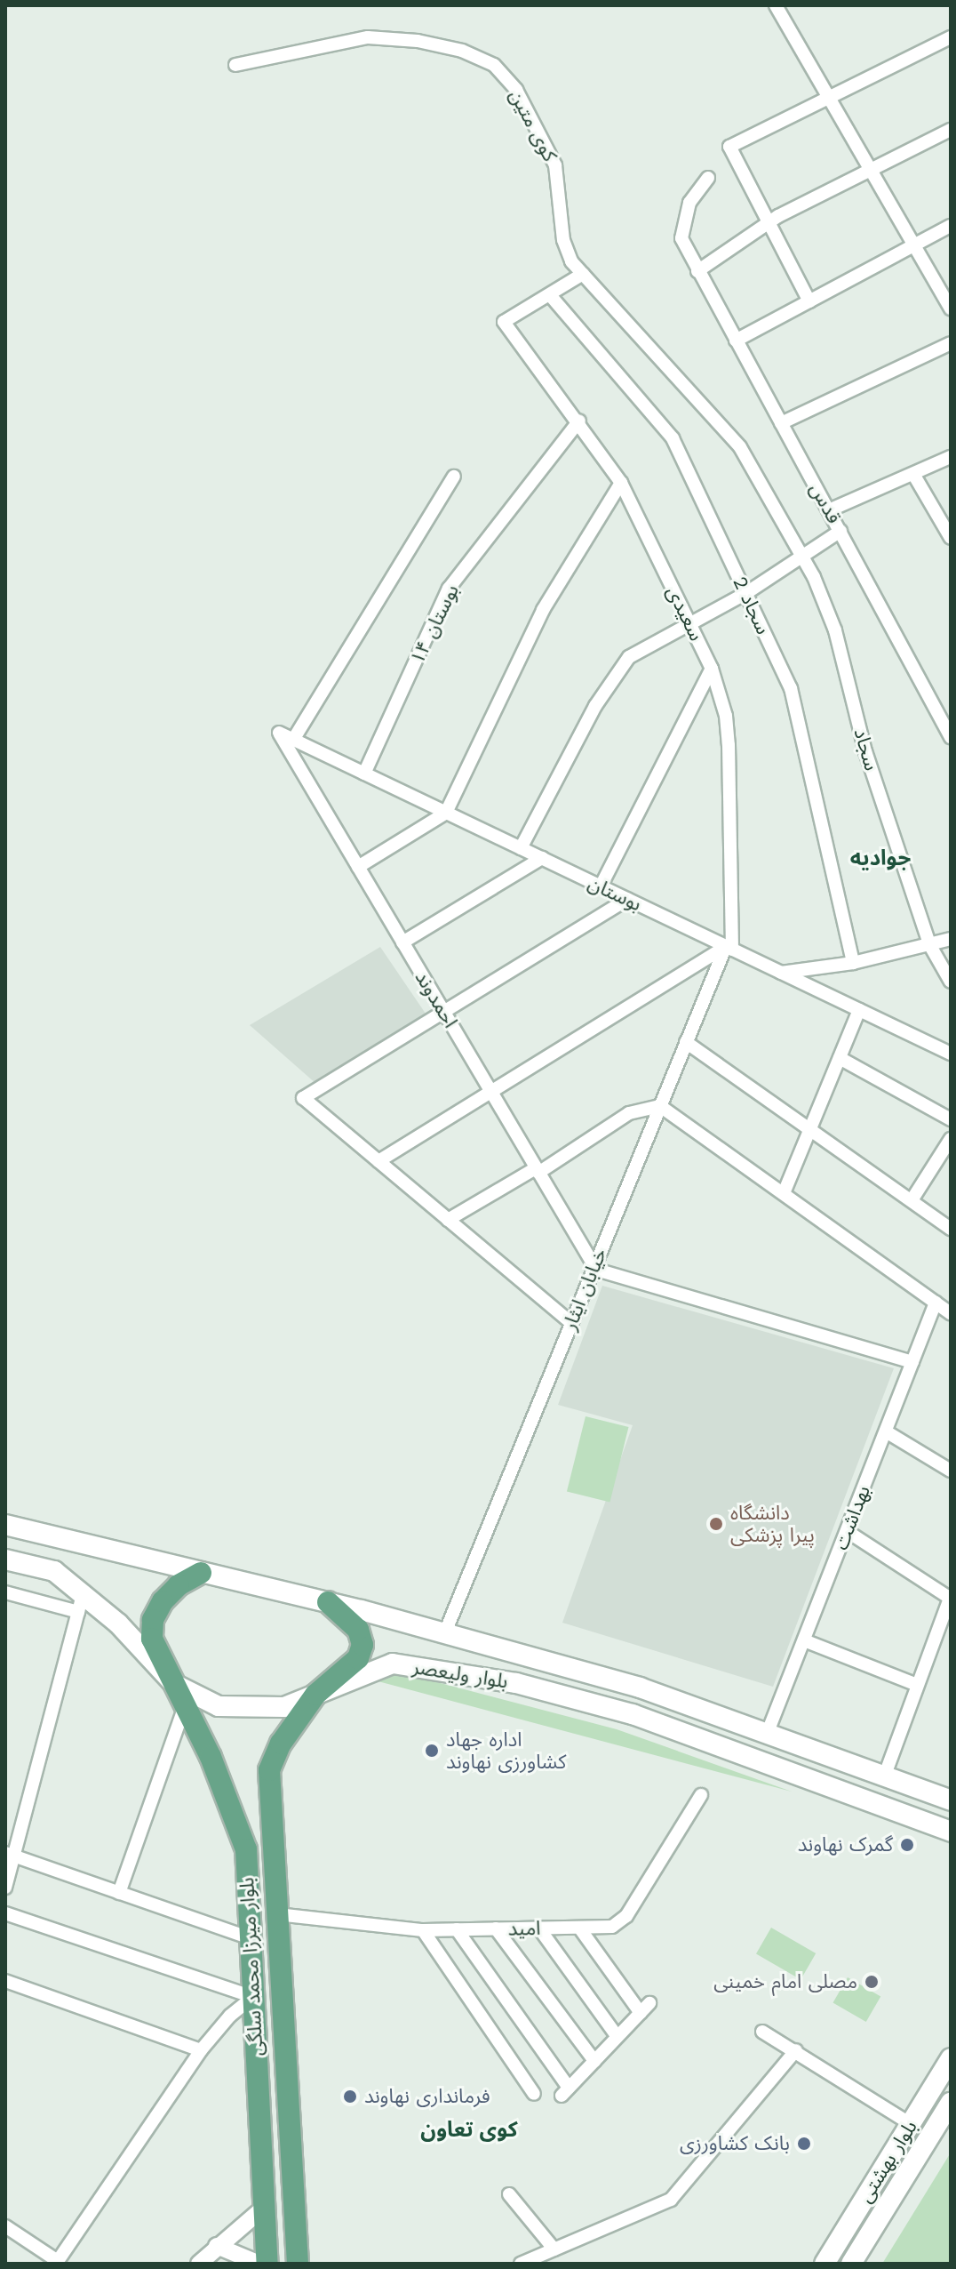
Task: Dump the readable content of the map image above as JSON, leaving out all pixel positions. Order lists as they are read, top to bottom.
{
  "streets": {
    "main road": ["بلوار ولیعصر", "بلوار میرزا محمد سلگی", "بلوار بهشتی"],
    "street": [
      "کوی متین",
      "قدس",
      "سجاد 2",
      "سعیدی",
      "بوستان ۱۴",
      "سجاد",
      "بوستان",
      "احمدوند",
      "خیابان ایثار",
      "بهداشت",
      "امید"
    ]
  },
  "crossings": [
    ["کوی متین", "سجاد"],
    ["سجاد 2", "سعیدی"],
    ["سعیدی", "بوستان ۱۴"],
    ["سعیدی", "بوستان"],
    ["سعیدی", "خیابان ایثار"],
    ["بوستان ۱۴", "بوستان"],
    ["بوستان", "احمدوند"],
    ["بوستان", "خیابان ایثار"],
    ["احمدوند", "خیابان ایثار"],
    ["خیابان ایثار", "بلوار ولیعصر"],
    ["بهداشت", "بلوار ولیعصر"],
    ["بلوار ولیعصر", "بلوار میرزا محمد سلگی"],
    ["امید", "بلوار میرزا محمد سلگی"]
  ],
  "districts": ["جوادیه", "کوی تعاون"],
  "places": [
    "دانشگاه پیرا پزشکی",
    "اداره جهاد کشاورزی نهاوند",
    "گمرک نهاوند",
    "مصلی امام خمینی",
    "فرمانداری نهاوند",
    "بانک کشاورزی"
  ]
}
